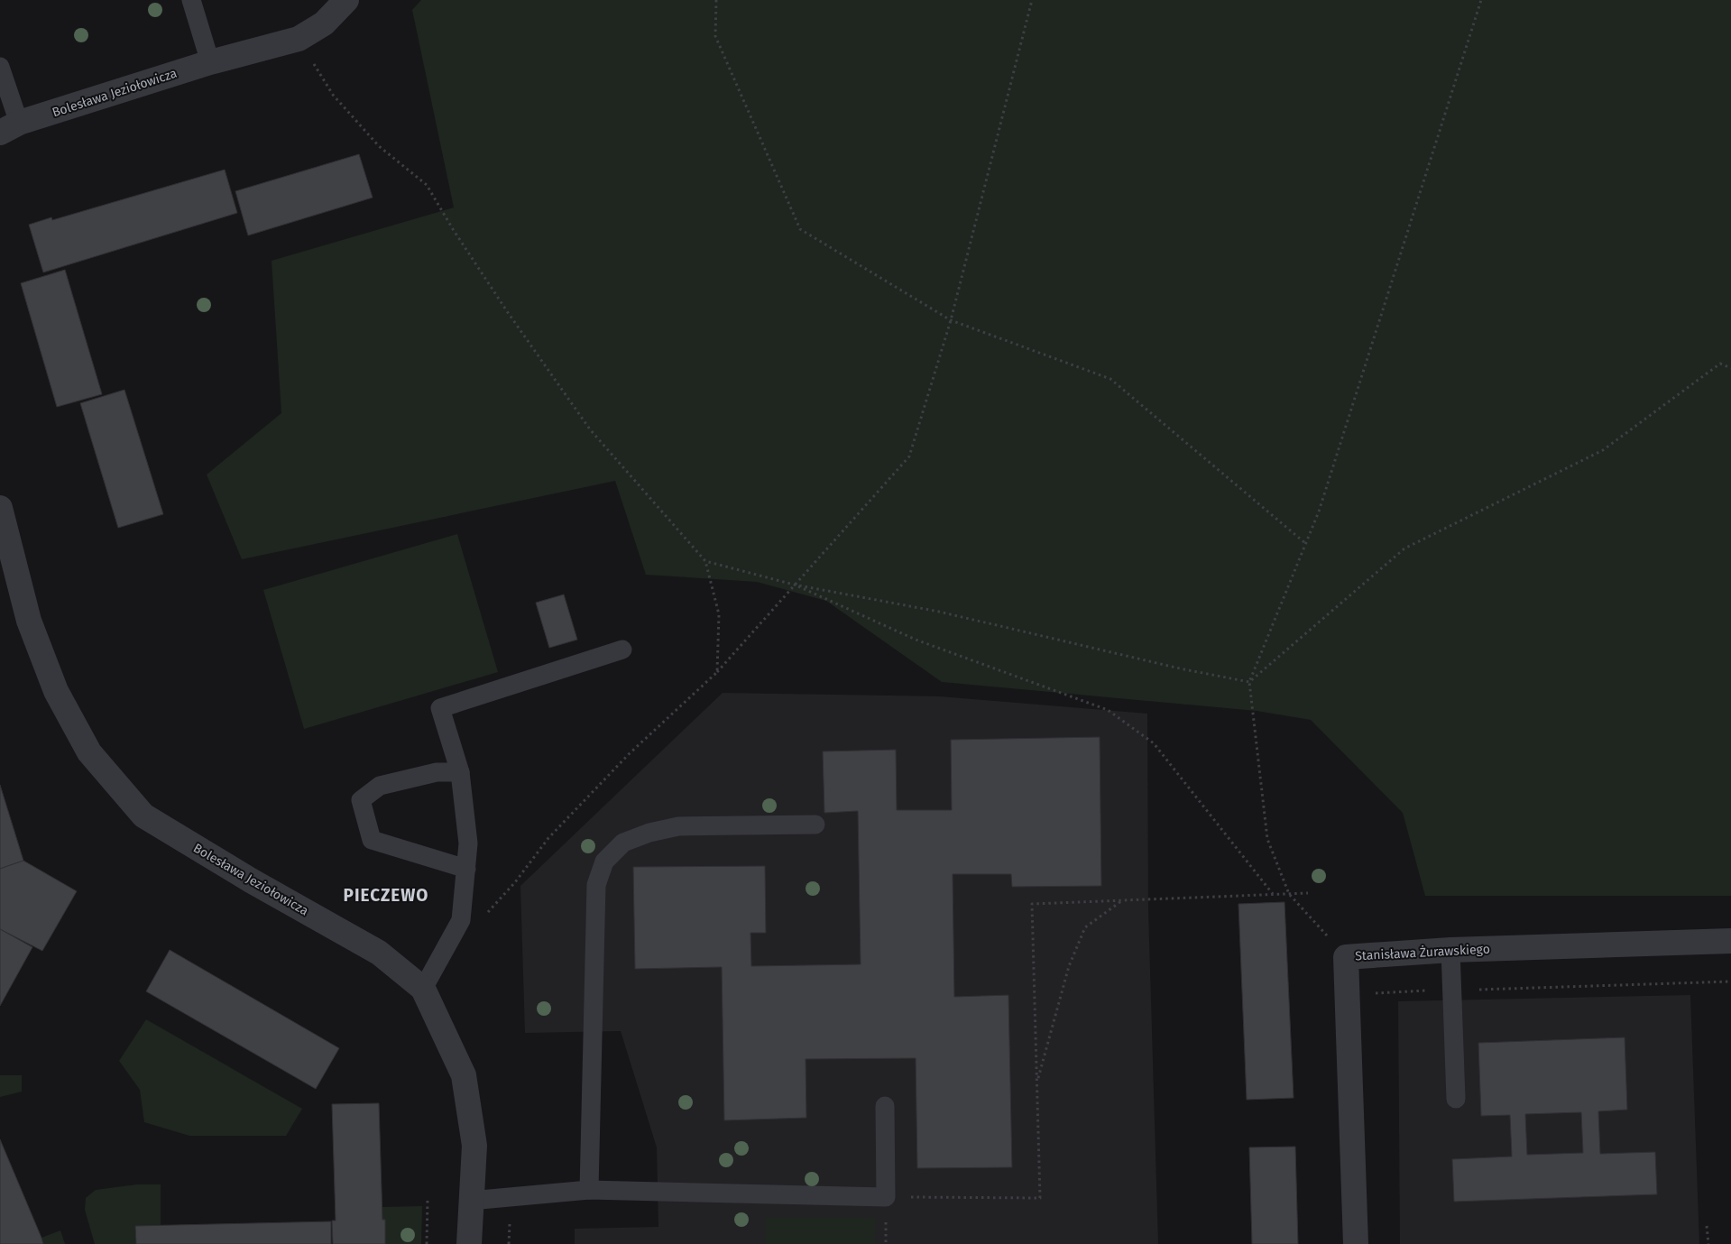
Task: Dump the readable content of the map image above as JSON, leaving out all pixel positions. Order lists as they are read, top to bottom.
{
  "streets": {
    "street": ["Bolesława Jeziołowicza", "Stanisława Żurawskiego"]
  },
  "districts": ["PIECZEWO"]
}
